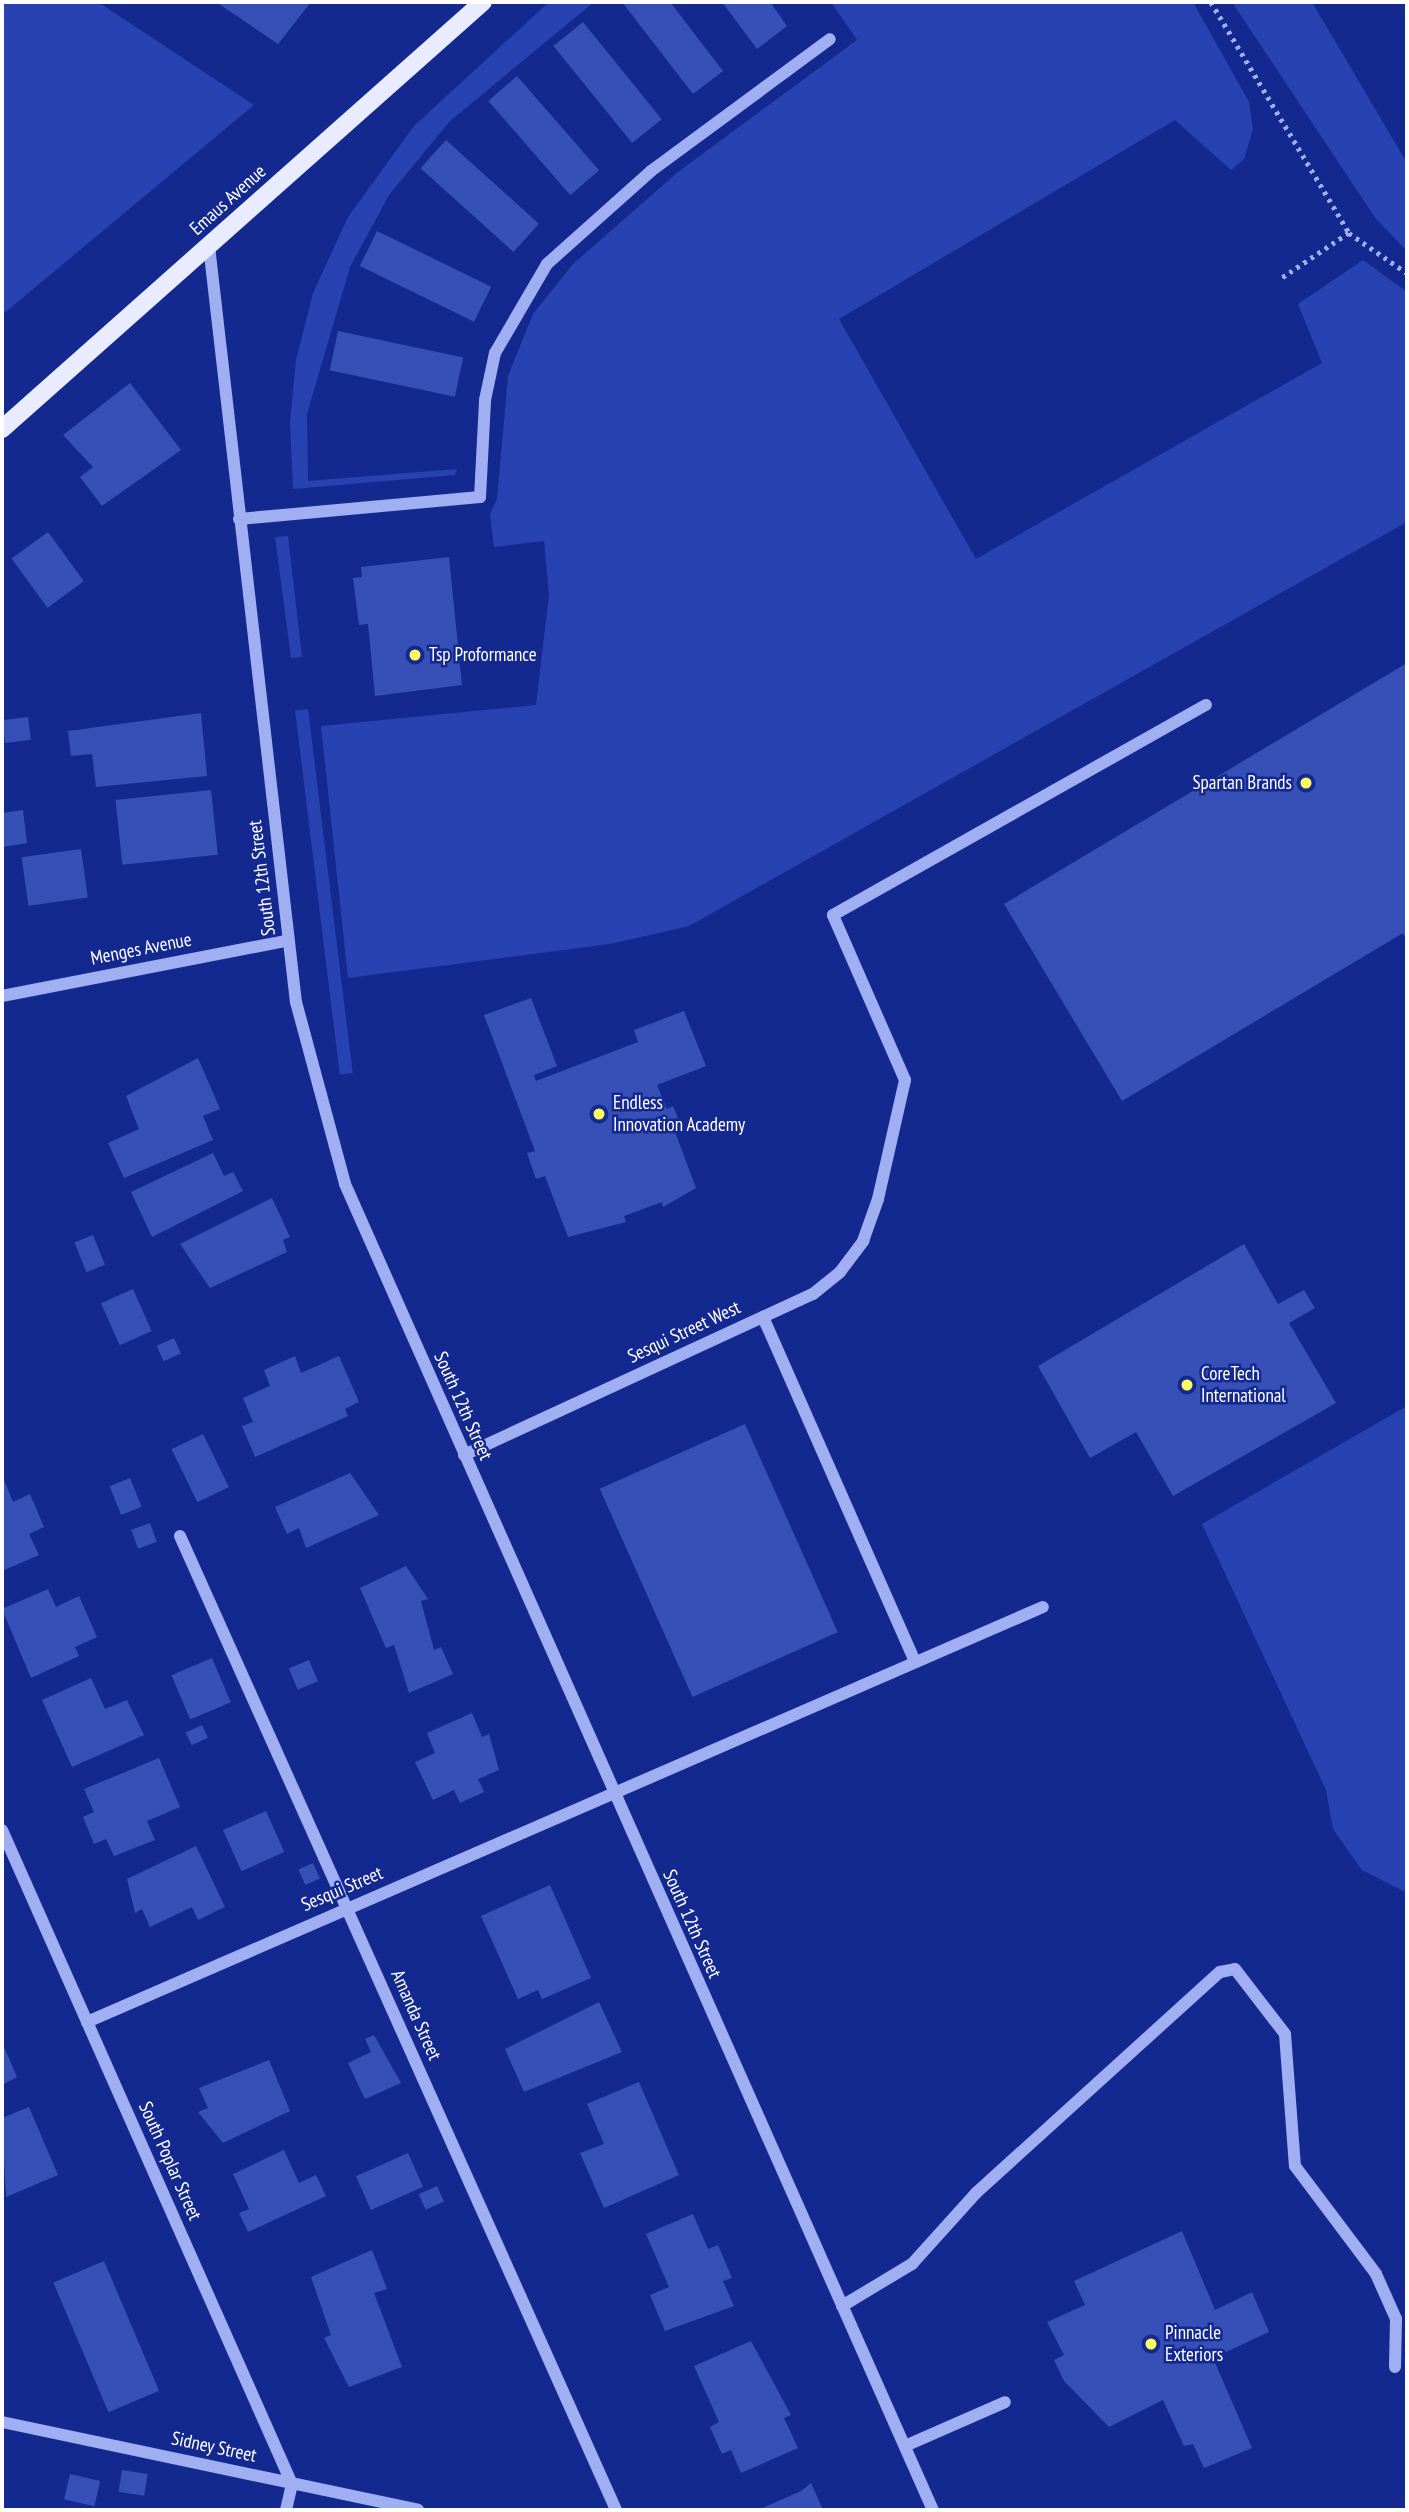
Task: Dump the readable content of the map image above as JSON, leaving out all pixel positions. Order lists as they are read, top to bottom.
{
  "streets": {
    "main road": ["Emaus Avenue"],
    "street": [
      "South 12th Street",
      "Menges Avenue",
      "Sesqui Street West",
      "Sesqui Street",
      "Amanda Street",
      "South Poplar Street",
      "Sidney Street"
    ]
  },
  "crossings": [
    ["Emaus Avenue", "South 12th Street"],
    ["South 12th Street", "Menges Avenue"],
    ["South 12th Street", "Sesqui Street West"],
    ["South 12th Street", "Sesqui Street"],
    ["Sesqui Street", "Amanda Street"],
    ["Sesqui Street", "South Poplar Street"],
    ["South Poplar Street", "Sidney Street"]
  ],
  "places": [
    "Tsp Proformance",
    "Spartan Brands",
    "Endless Innovation Academy",
    "CoreTech International",
    "Pinnacle Exteriors"
  ]
}
